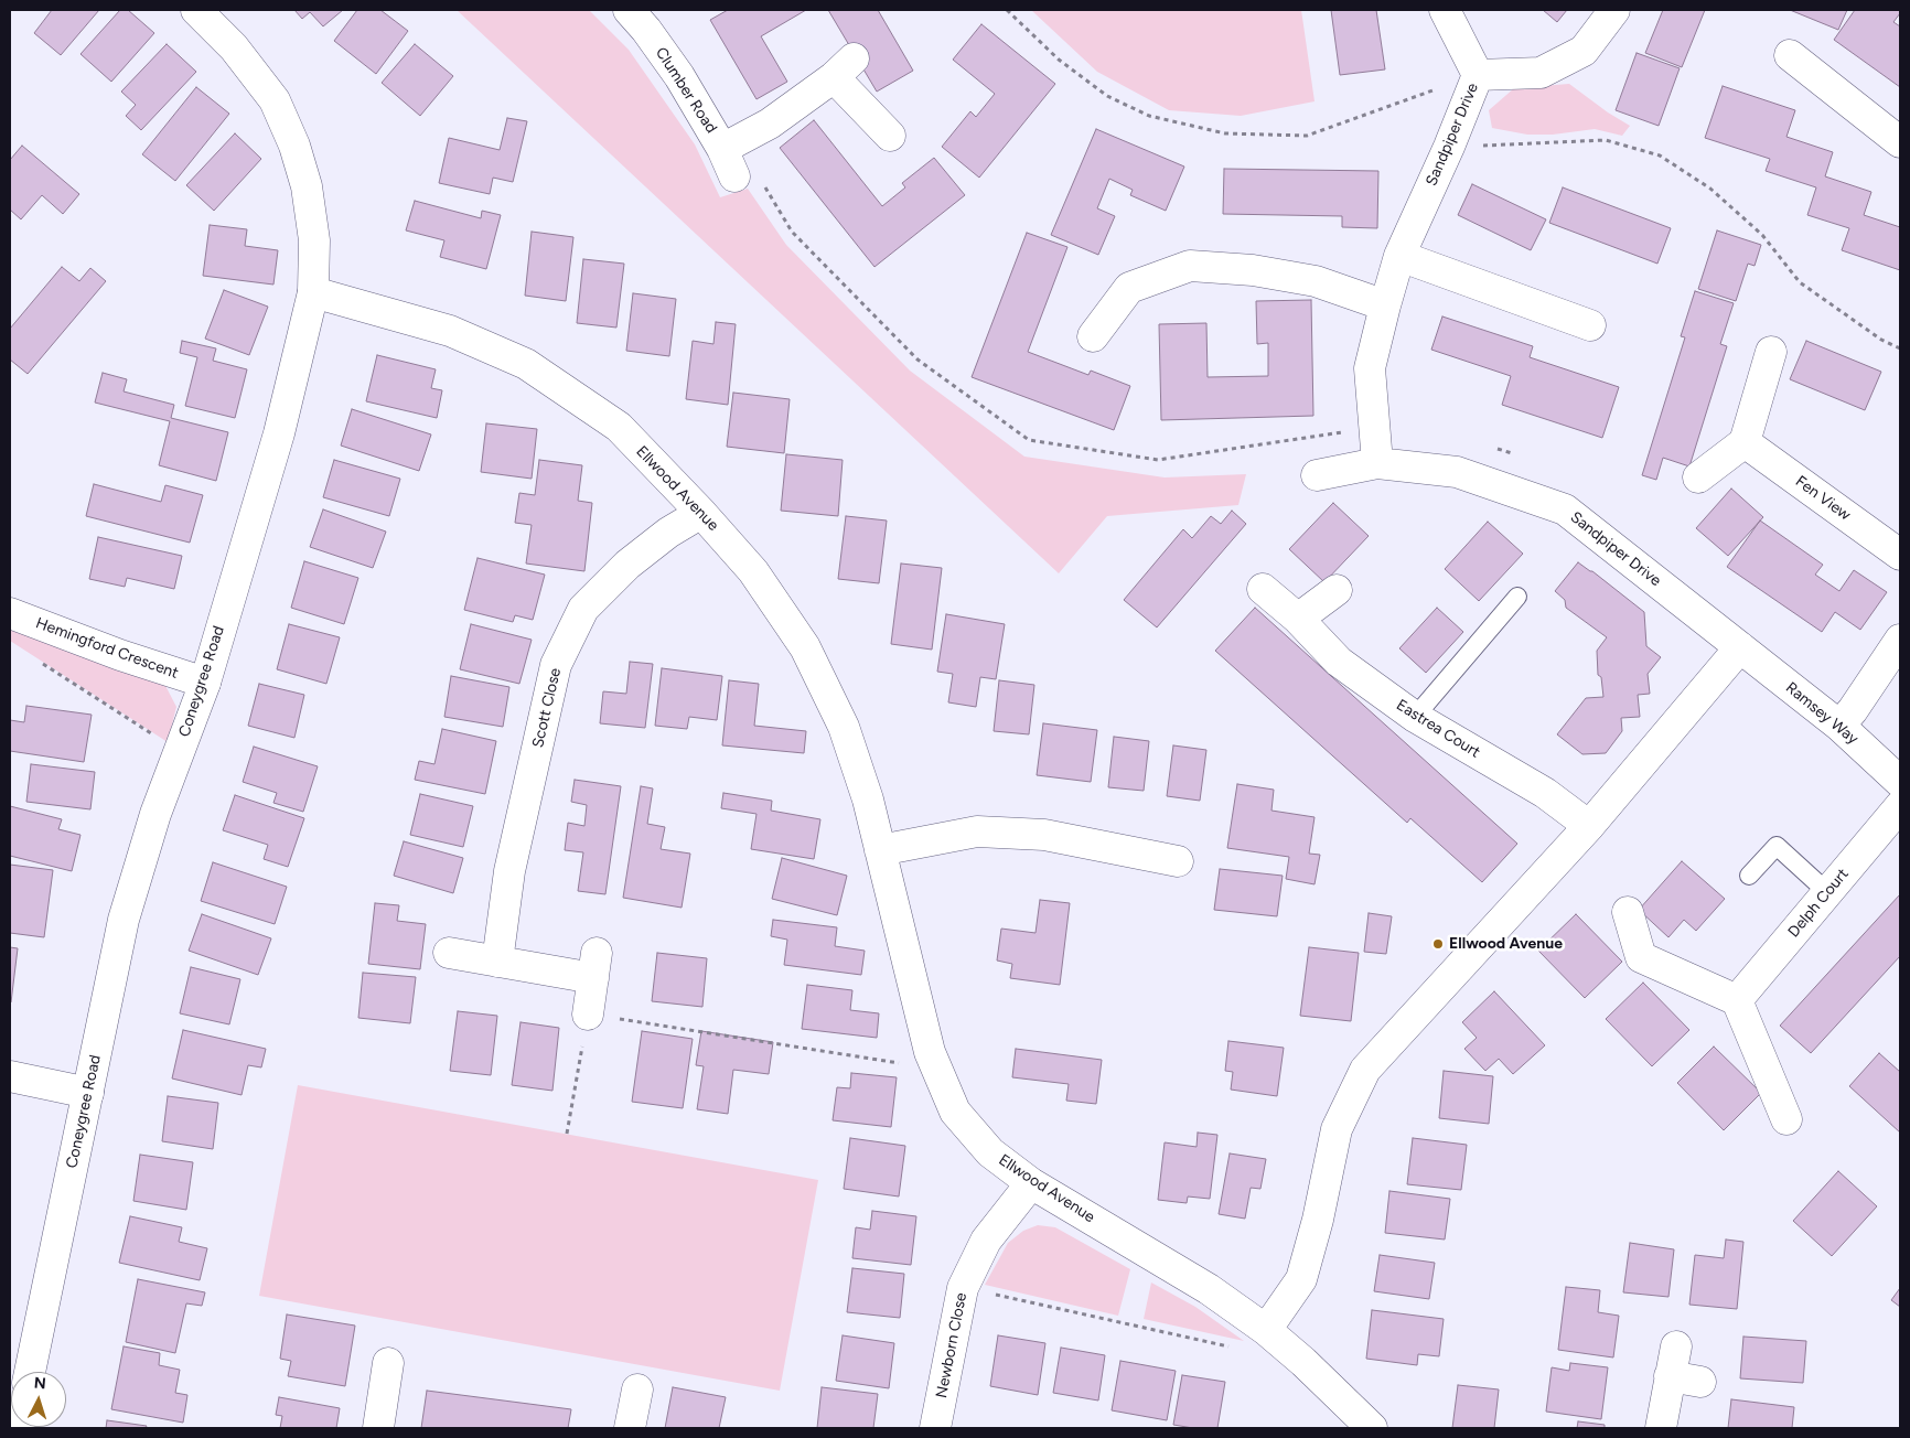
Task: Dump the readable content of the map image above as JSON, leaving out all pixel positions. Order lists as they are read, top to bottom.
{
  "streets": {
    "street": [
      "Clumber Road",
      "Sandpiper Drive",
      "Ellwood Avenue",
      "Fen View",
      "Hemingford Crescent",
      "Coneygree Road",
      "Scott Close",
      "Ramsey Way",
      "Eastrea Court",
      "Delph Court",
      "Newborn Close"
    ]
  },
  "crossings": [
    ["Sandpiper Drive", "Ramsey Way"],
    ["Ellwood Avenue", "Coneygree Road"],
    ["Ellwood Avenue", "Scott Close"],
    ["Ellwood Avenue", "Newborn Close"],
    ["Hemingford Crescent", "Coneygree Road"]
  ],
  "places": ["Ellwood Avenue"],
  "north": "top"
}
